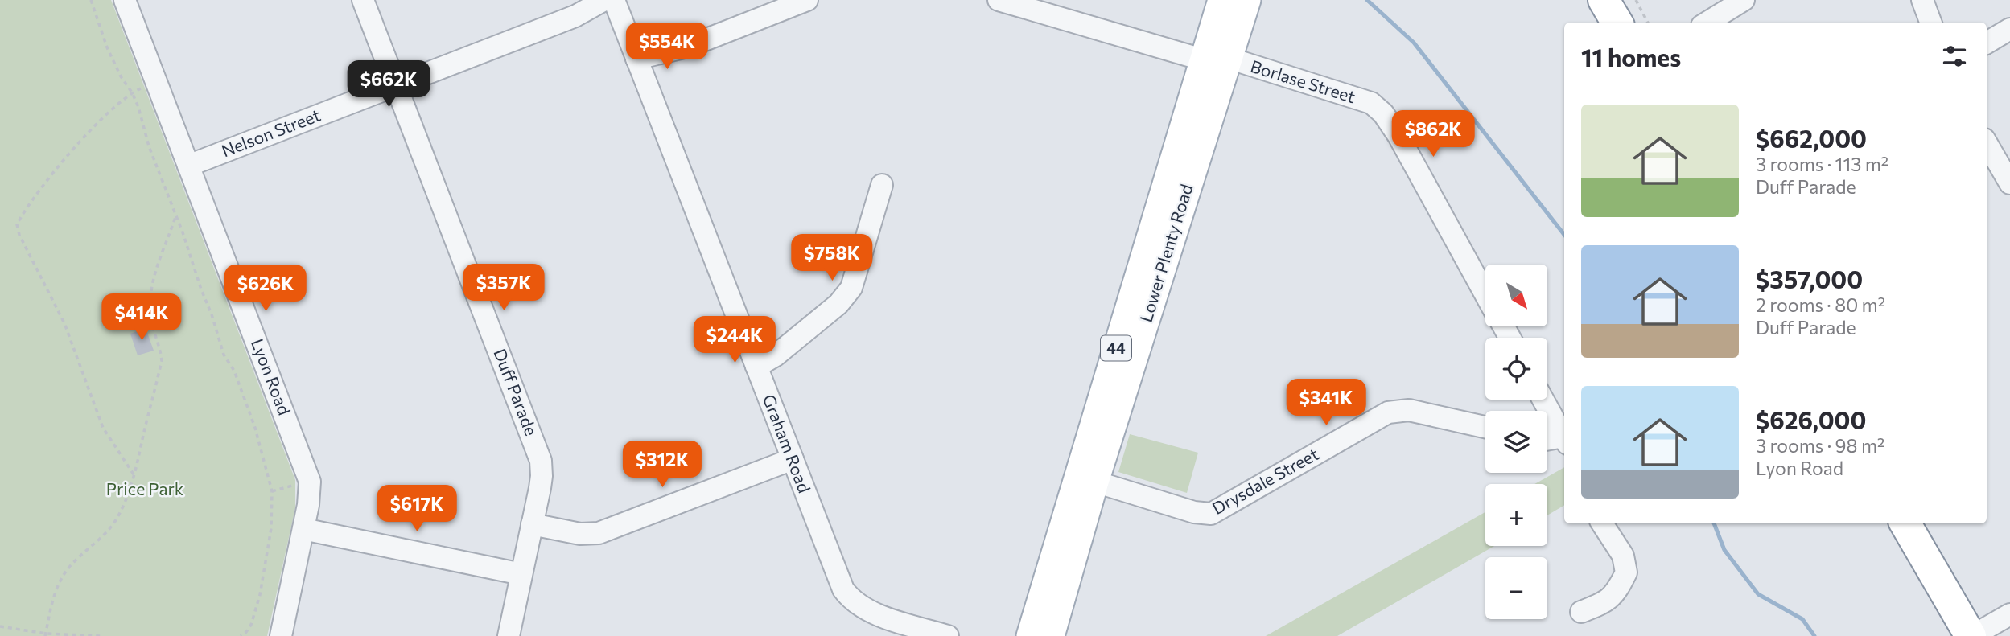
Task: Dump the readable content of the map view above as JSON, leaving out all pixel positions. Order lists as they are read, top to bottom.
{
  "streets": {
    "main road": ["Lower Plenty Road", "44"],
    "street": [
      "Borlase Street",
      "Nelson Street",
      "Lyon Road",
      "Duff Parade",
      "Graham Road",
      "Drysdale Street"
    ]
  },
  "crossings": [
    ["Borlase Street", "Lower Plenty Road"],
    ["Nelson Street", "Lyon Road"],
    ["Nelson Street", "Duff Parade"],
    ["Nelson Street", "Graham Road"],
    ["Lower Plenty Road", "Drysdale Street"]
  ],
  "parks": ["Price Park"],
  "north": "bottom right",
  "page": {
    "price": [
      "$554K",
      "$662K",
      "$862K",
      "$758K",
      "$357K",
      "$626K",
      "$414K",
      "$244K",
      "$341K",
      "$312K",
      "$617K"
    ],
    "heading": "11 homes",
    "list": [
      {
        "name": "$662,000",
        "note": "3 rooms · 113 m² · Duff Parade"
      },
      {
        "name": "$357,000",
        "note": "2 rooms · 80 m² · Duff Parade"
      },
      {
        "name": "$626,000",
        "note": "3 rooms · 98 m² · Lyon Road"
      }
    ],
    "map_buttons": ["+", "−"]
  }
}
